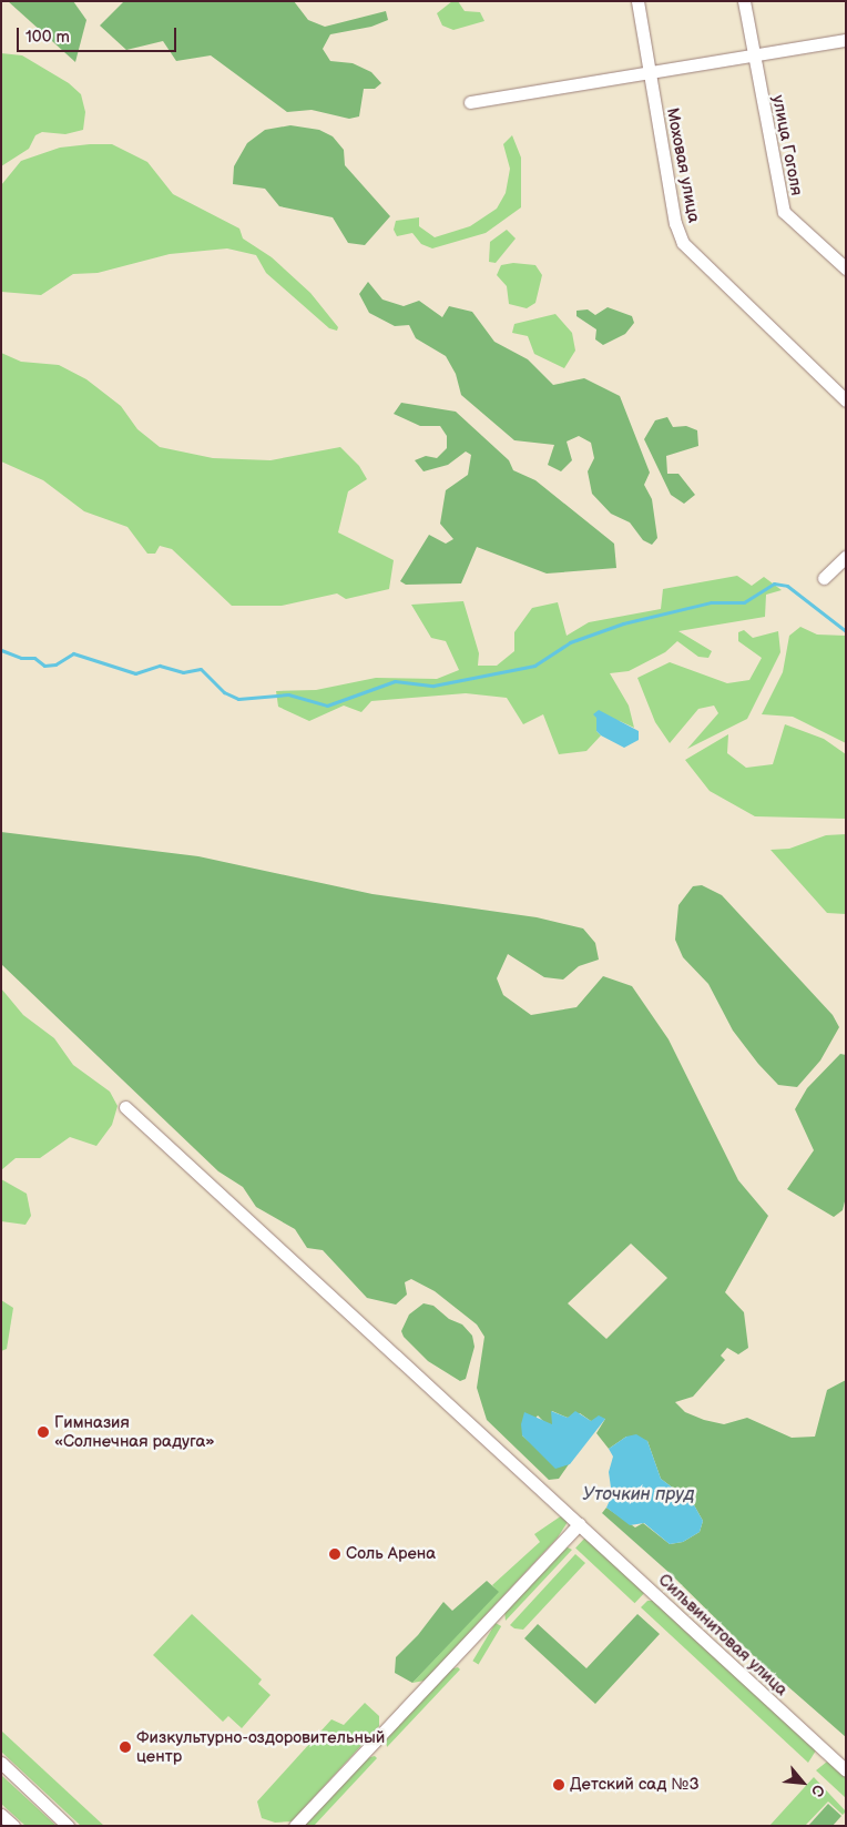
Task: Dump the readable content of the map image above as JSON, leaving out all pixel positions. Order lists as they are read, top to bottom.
{
  "streets": {
    "street": ["улица Гоголя", "Моховая улица", "Сильвинитовая улица"]
  },
  "water": ["Уточкин пруд"],
  "places": [
    "Гимназия «Солнечная радуга»",
    "Соль Арена",
    "Физкультурно-оздоровительный центр",
    "Детский сад №3"
  ],
  "scale_bar": "100 m",
  "north": "bottom right"
}
